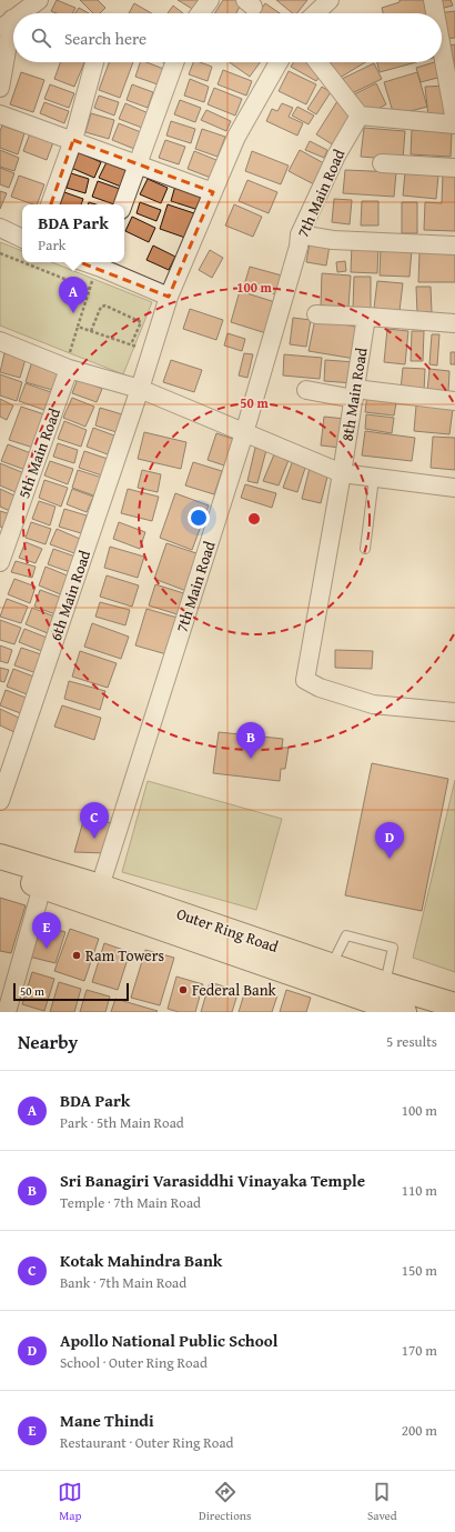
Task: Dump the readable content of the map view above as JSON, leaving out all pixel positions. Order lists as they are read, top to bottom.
{
  "streets": {
    "highway": ["Outer Ring Road"],
    "street": [
      "7th Main Road",
      "8th Main Road",
      "5th Main Road",
      "6th Main Road"
    ]
  },
  "crossings": [
    ["7th Main Road", "Outer Ring Road"]
  ],
  "places": ["Ram Towers", "Federal Bank"],
  "scale_bar": "50 m",
  "page": {
    "search": "Search here",
    "popup": ["BDA Park", "Park"],
    "pins": [
      "A",
      "B",
      "C",
      "D",
      "E"
    ],
    "scale": "50 m",
    "heading": ["Nearby", "5 results"],
    "list": [
      {
        "mark": "A",
        "name": "BDA Park",
        "note": "Park · 5th Main Road",
        "value": "100 m"
      },
      {
        "mark": "B",
        "name": "Sri Banagiri Varasiddhi Vinayaka Temple",
        "note": "Temple · 7th Main Road",
        "value": "110 m"
      },
      {
        "mark": "C",
        "name": "Kotak Mahindra Bank",
        "note": "Bank · 7th Main Road",
        "value": "150 m"
      },
      {
        "mark": "D",
        "name": "Apollo National Public School",
        "note": "School · Outer Ring Road",
        "value": "170 m"
      },
      {
        "mark": "E",
        "name": "Mane Thindi",
        "note": "Restaurant · Outer Ring Road",
        "value": "200 m"
      }
    ],
    "nav": ["Map", "Directions", "Saved"]
  },
  "rings": ["100 m", "50 m"]
}
